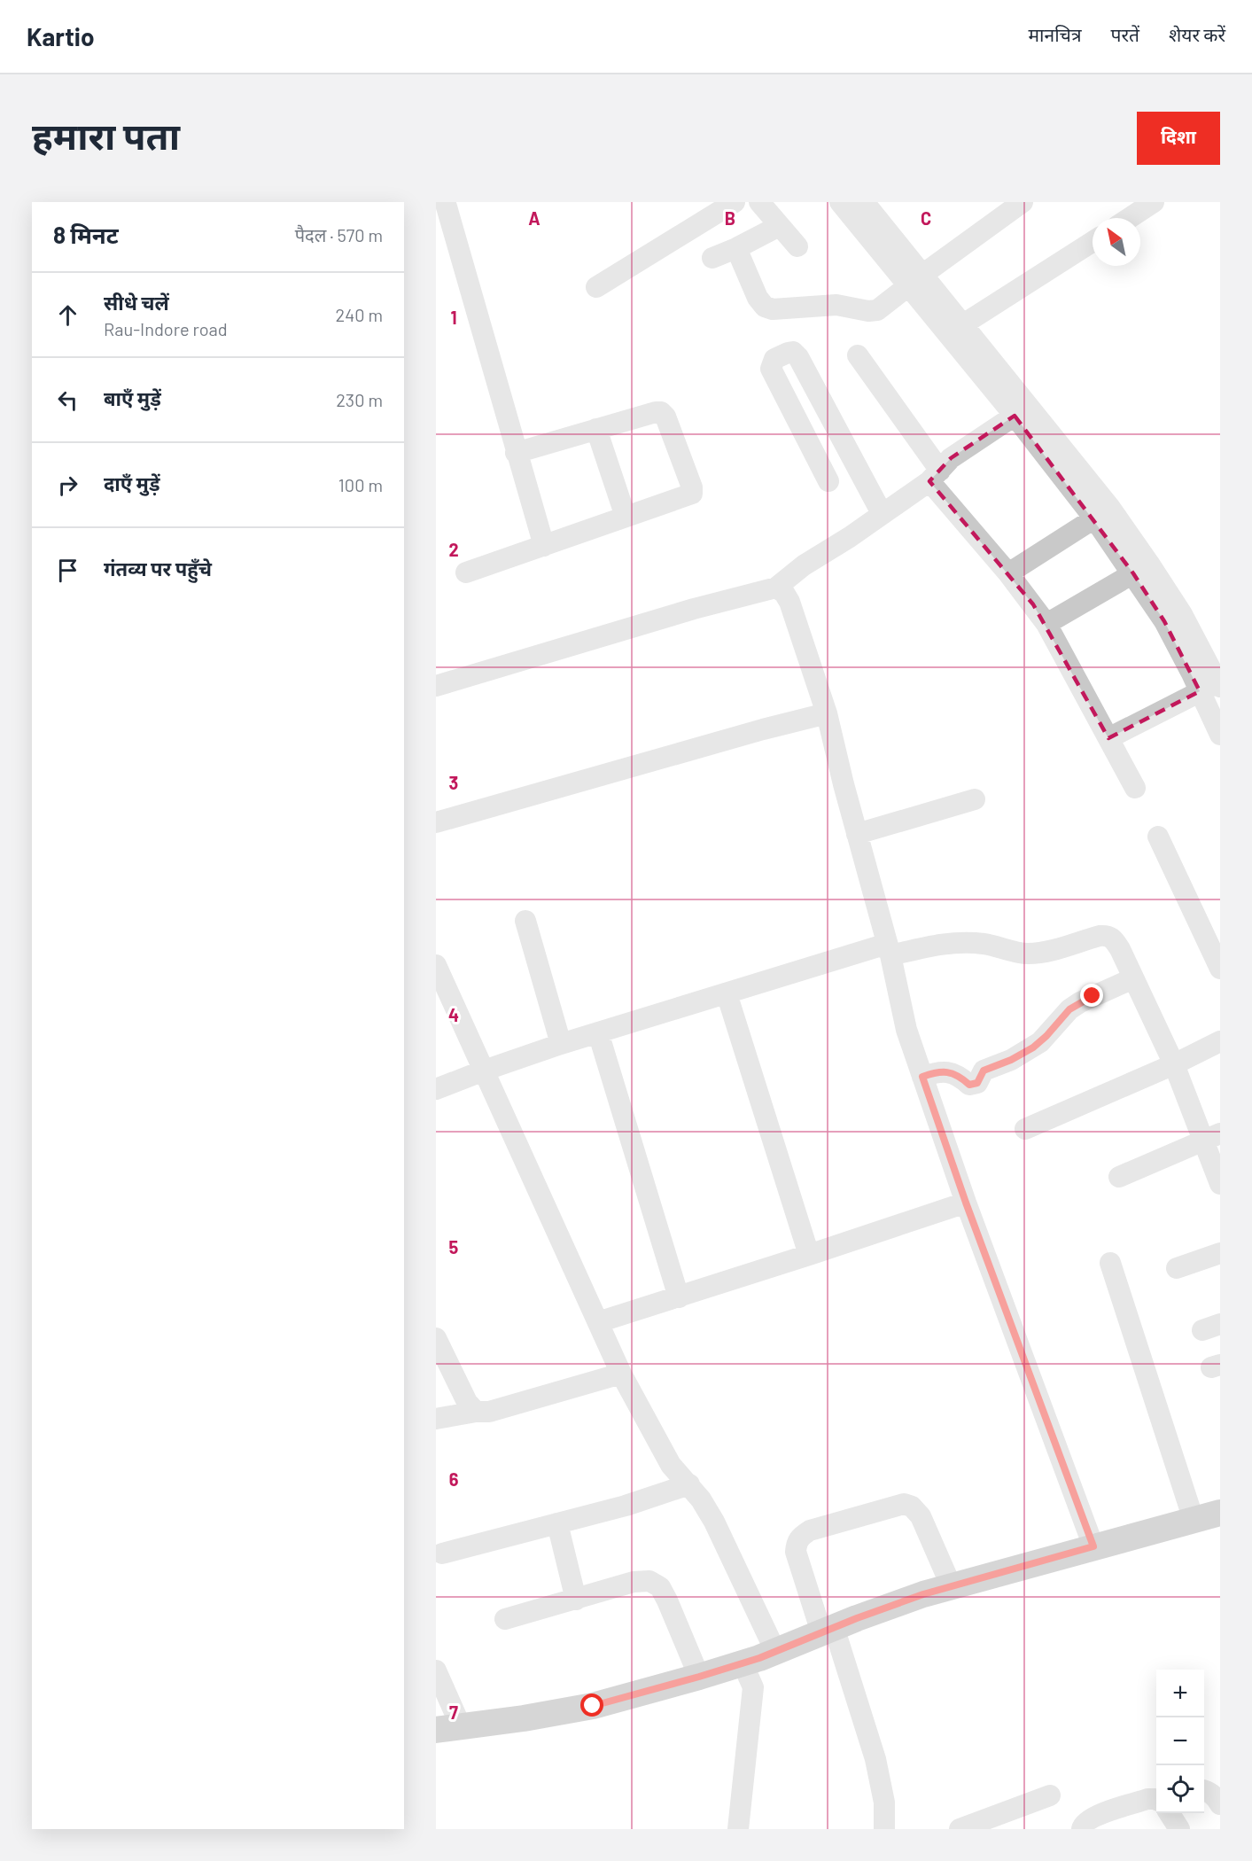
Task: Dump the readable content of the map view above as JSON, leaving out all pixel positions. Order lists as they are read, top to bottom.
{
  "north": "top left",
  "page": {
    "header": "Kartio",
    "nav": ["मानचित्र", "परतें", "शेयर करें"],
    "buttons": "दिशा",
    "title": "हमारा पता",
    "heading": ["8 मिनट", "पैदल · 570 m"],
    "list": [
      ["सीधे चलें", "Rau-Indore road", "240 m"],
      ["बाएँ मुड़ें", "230 m"],
      ["दाएँ मुड़ें", "100 m"],
      "गंतव्य पर पहुँचे"
    ],
    "map_buttons": ["+", "−"]
  },
  "grid": {
    "columns": ["A", "B", "C"],
    "rows": [
      "1",
      "2",
      "3",
      "4",
      "5",
      "6",
      "7"
    ]
  }
}
